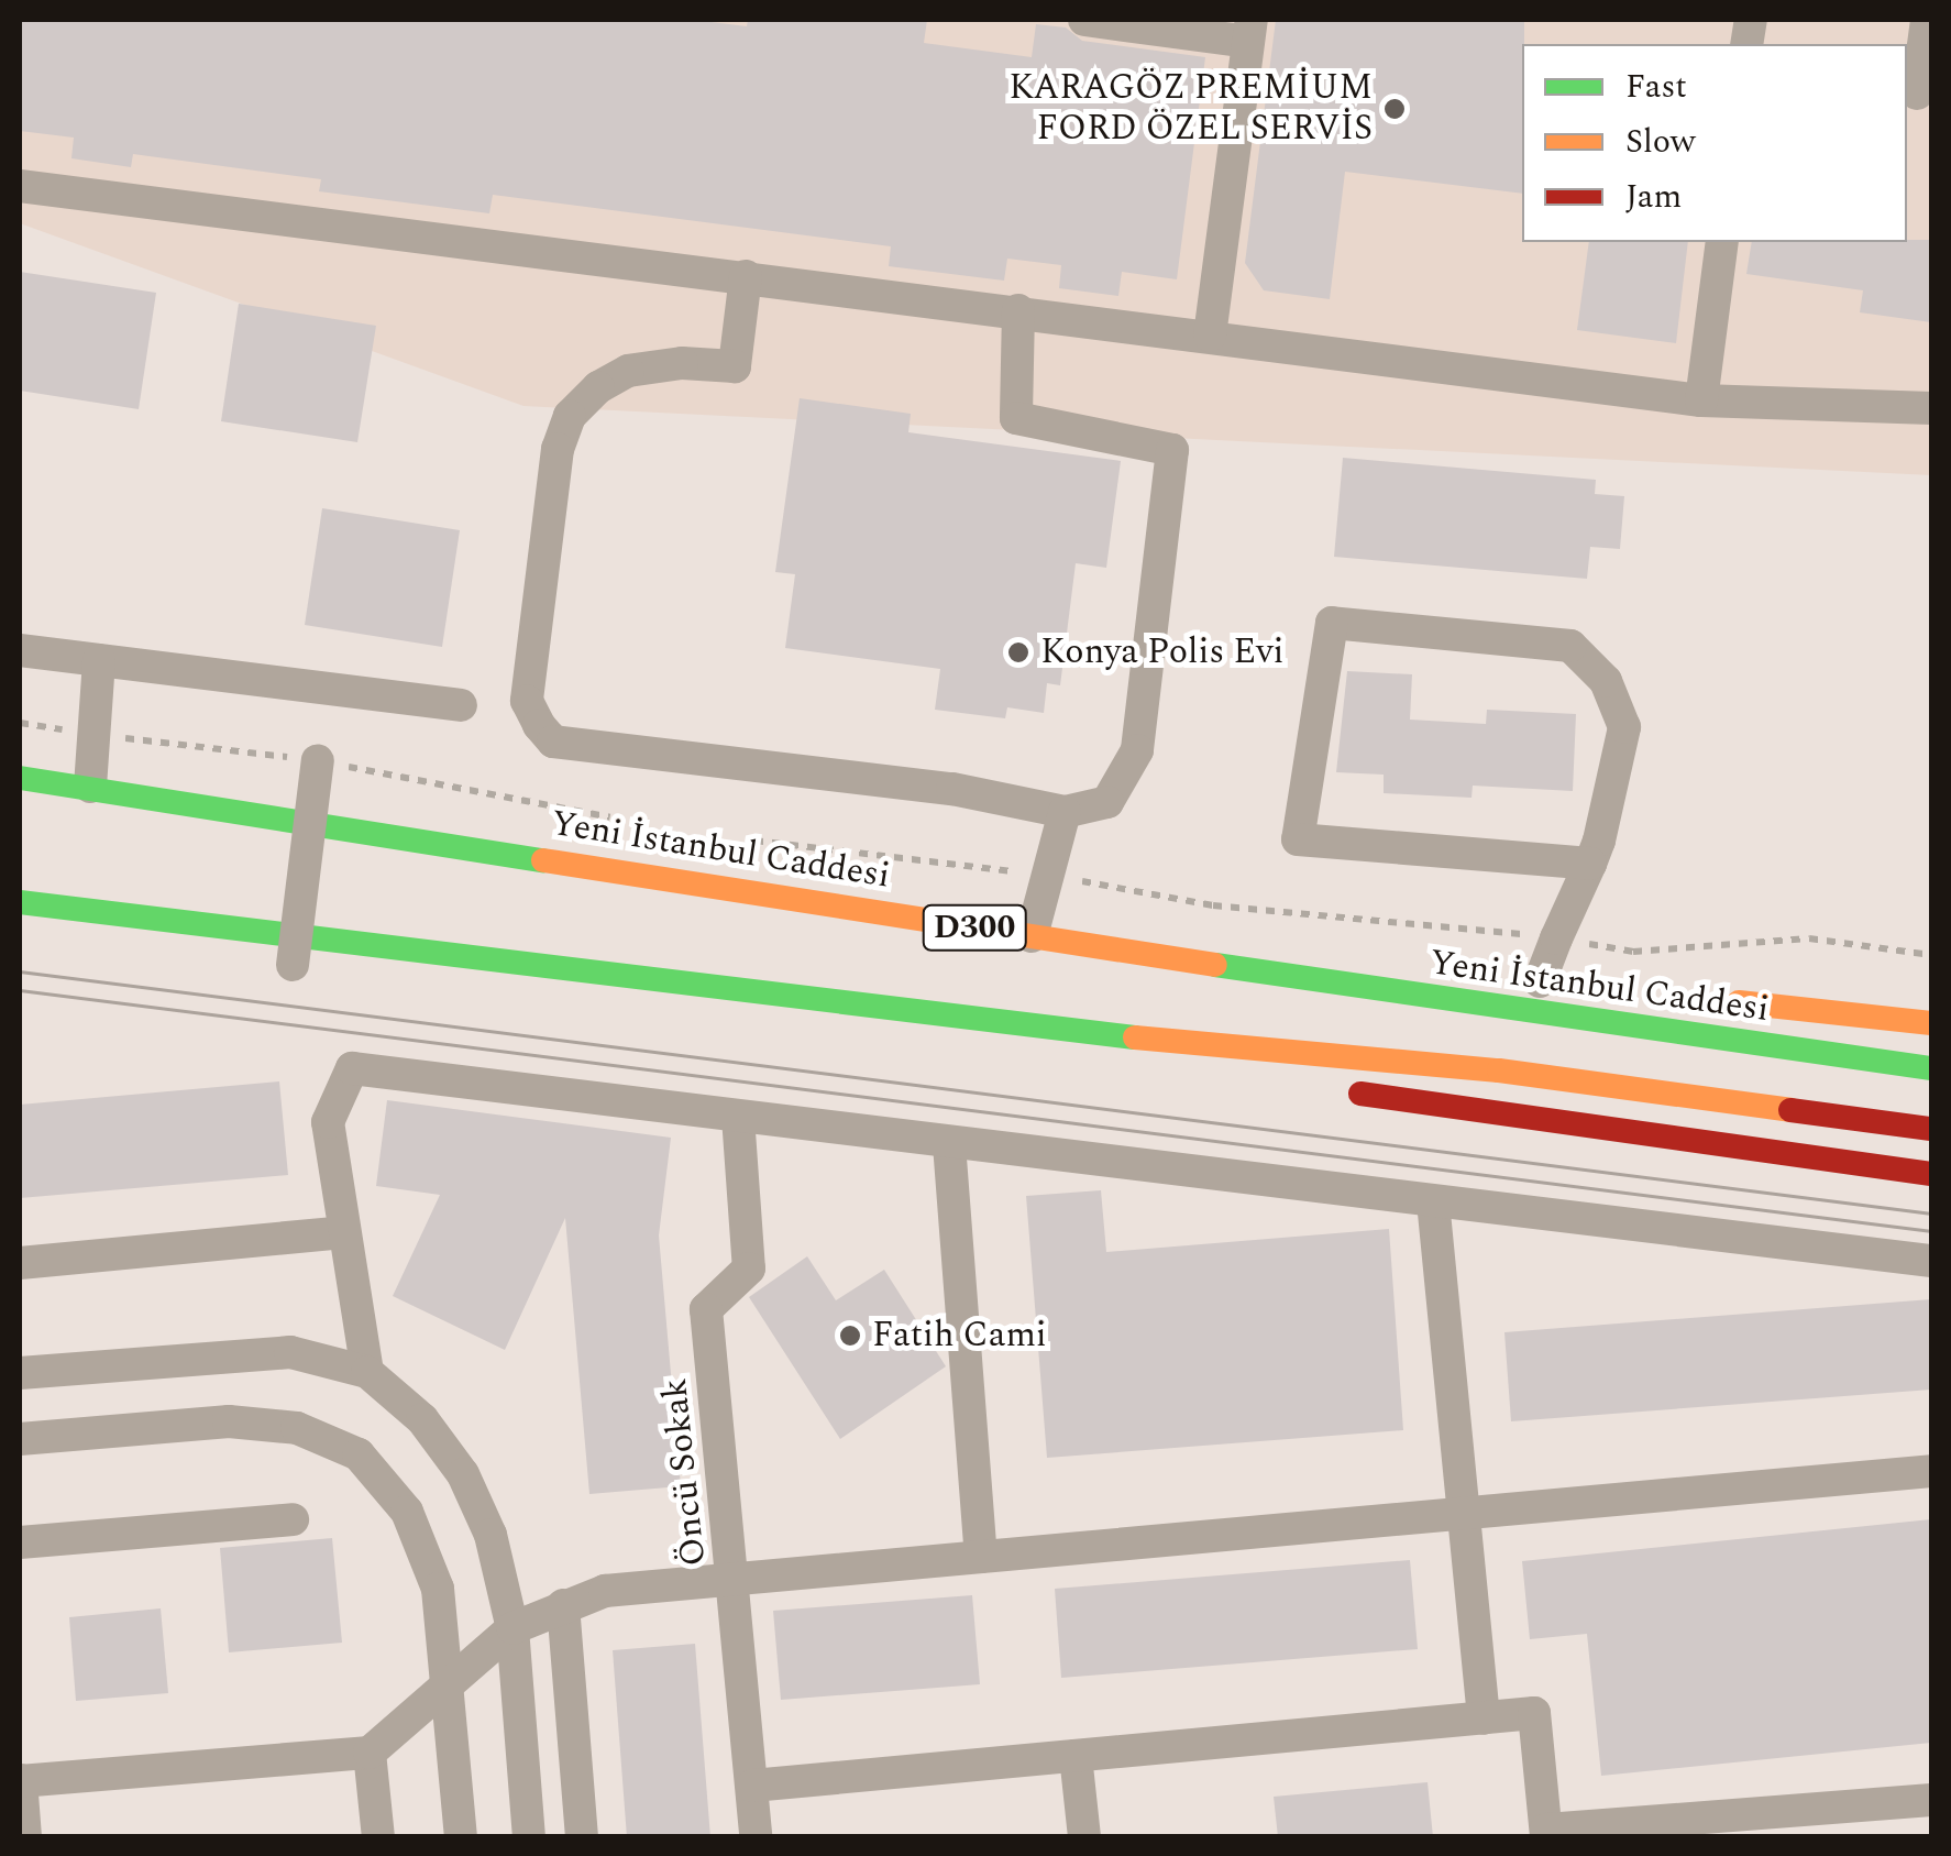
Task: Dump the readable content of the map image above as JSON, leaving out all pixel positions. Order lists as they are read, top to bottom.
{
  "streets": {
    "highway": ["Yeni İstanbul Caddesi", "D300"],
    "street": ["Öncü Sokak"]
  },
  "places": ["KARAGÖZ PREMİUM FORD ÖZEL SERVİS", "Konya Polis Evi", "Fatih Cami"],
  "legend": ["Fast", "Slow", "Jam"]
}
